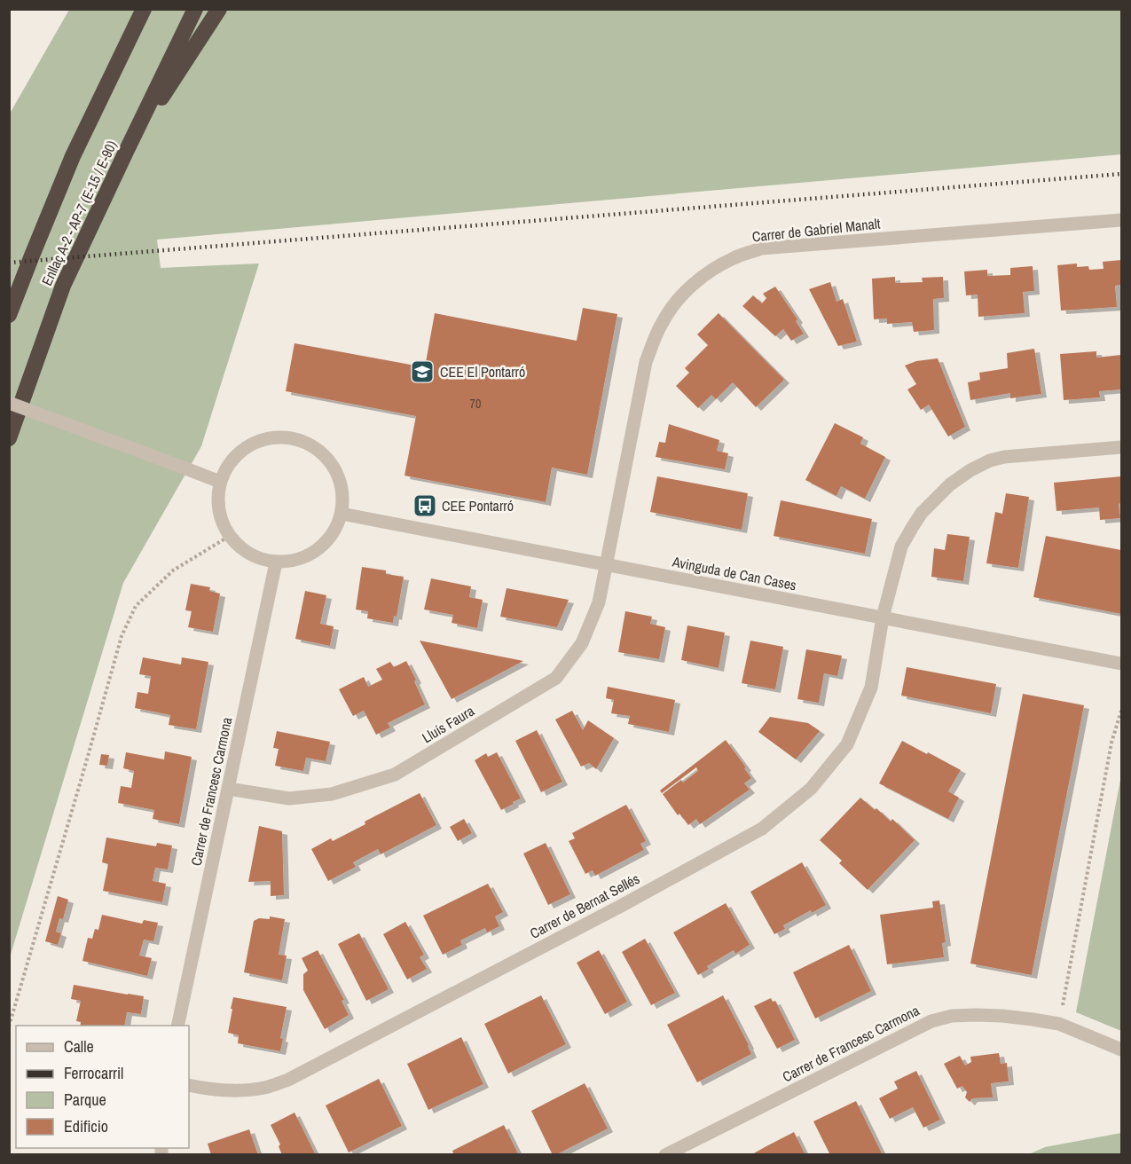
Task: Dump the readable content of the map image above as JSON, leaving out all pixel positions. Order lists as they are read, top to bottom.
{
  "streets": {
    "highway": ["Enllaç A-2 - AP-7 (E-15 / E-90)"],
    "street": [
      "Carrer de Gabriel Manalt",
      "Avinguda de Can Cases",
      "Lluís Faura",
      "Carrer de Francesc Carmona",
      "Carrer de Bernat Sellés"
    ]
  },
  "crossings": [
    ["Carrer de Gabriel Manalt", "Avinguda de Can Cases"],
    ["Carrer de Gabriel Manalt", "Lluís Faura"],
    ["Avinguda de Can Cases", "Lluís Faura"],
    ["Avinguda de Can Cases", "Carrer de Francesc Carmona"],
    ["Avinguda de Can Cases", "Carrer de Bernat Sellés"],
    ["Lluís Faura", "Carrer de Francesc Carmona"]
  ],
  "places": {
    "school or university": ["CEE El Pontarró"],
    "bus stop": ["CEE Pontarró"]
  },
  "house_numbers": ["70"],
  "legend": [
    "Calle",
    "Ferrocarril",
    "Parque",
    "Edificio"
  ]
}
